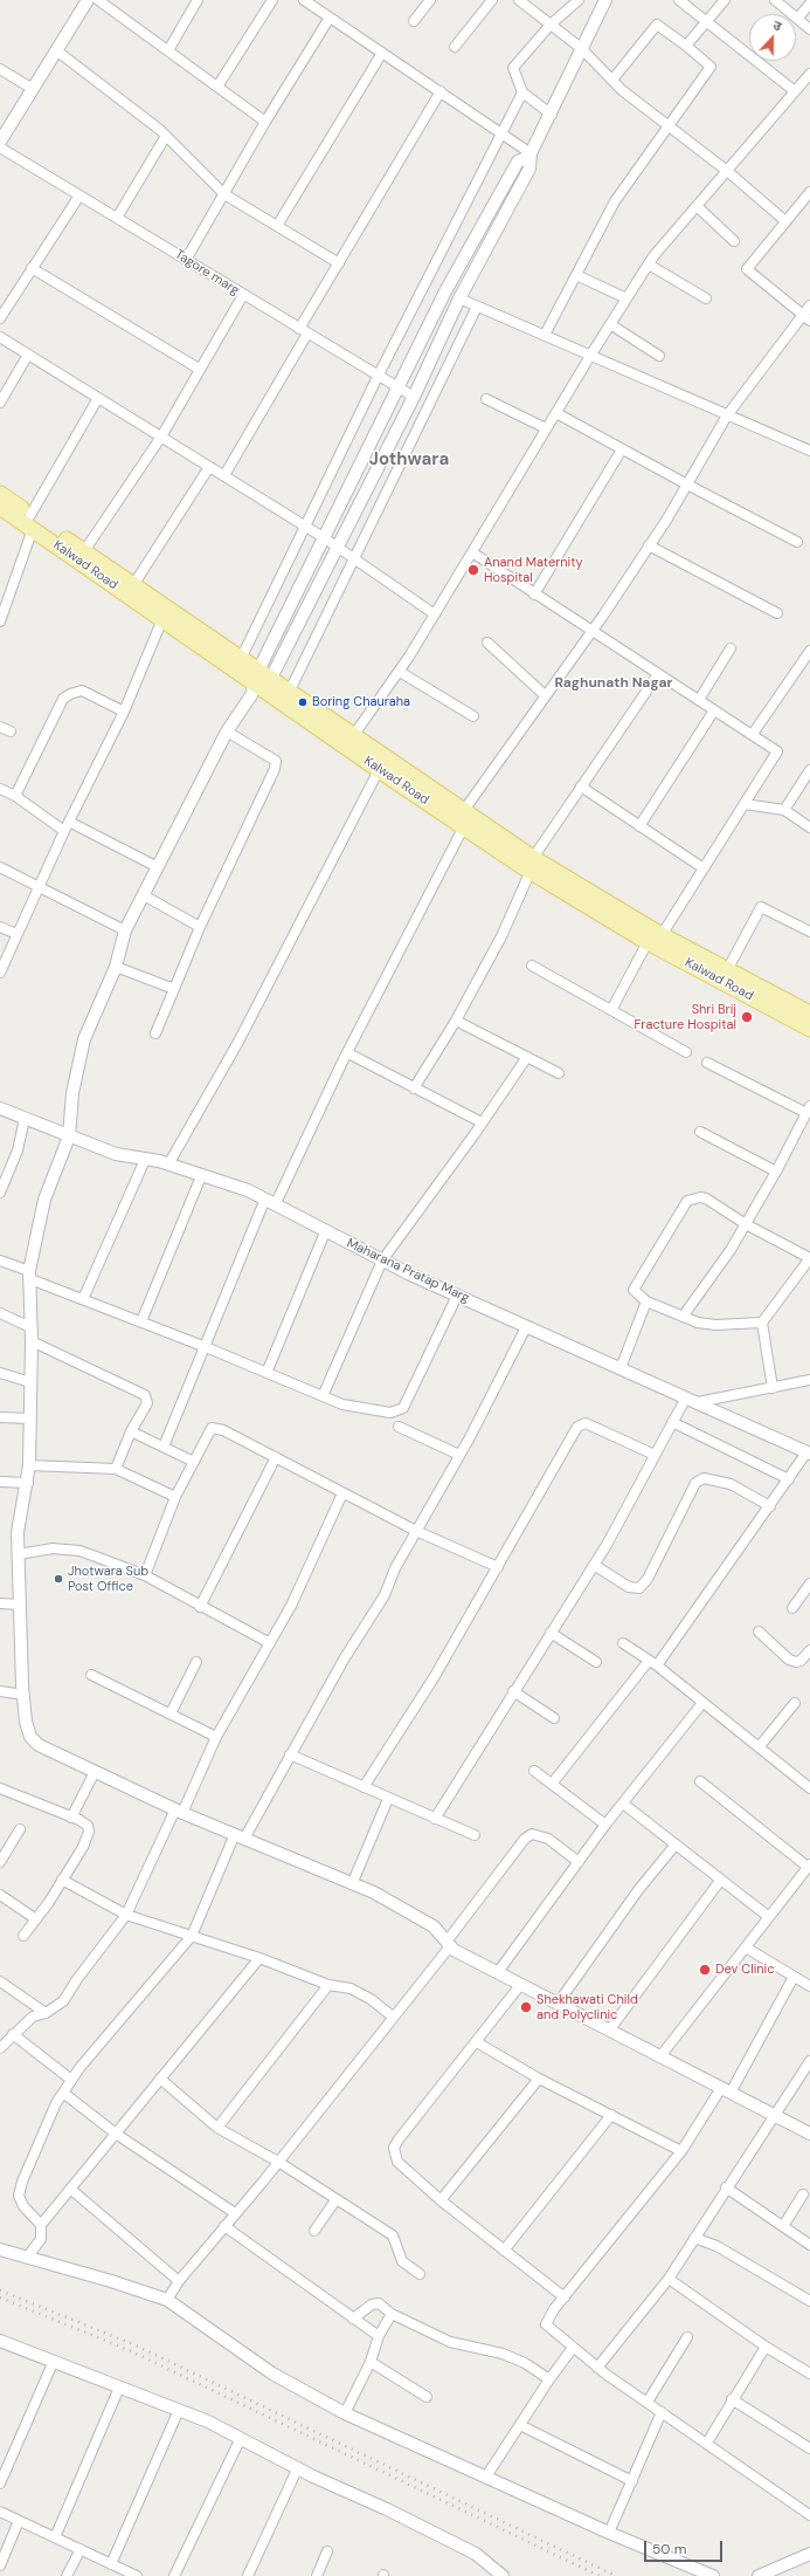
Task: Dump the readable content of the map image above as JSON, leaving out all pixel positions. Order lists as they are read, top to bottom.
{
  "streets": {
    "main road": ["Kalwad Road"],
    "street": ["Tagore marg", "Maharana Pratap Marg"]
  },
  "districts": ["Jothwara", "Raghunath Nagar"],
  "places": [
    "Anand Maternity Hospital",
    "Boring Chauraha",
    "Shri Brij Fracture Hospital",
    "Jhotwara Sub Post Office",
    "Dev Clinic",
    "Shekhawati Child and Polyclinic"
  ],
  "scale_bar": "50 m",
  "north": "top"
}
